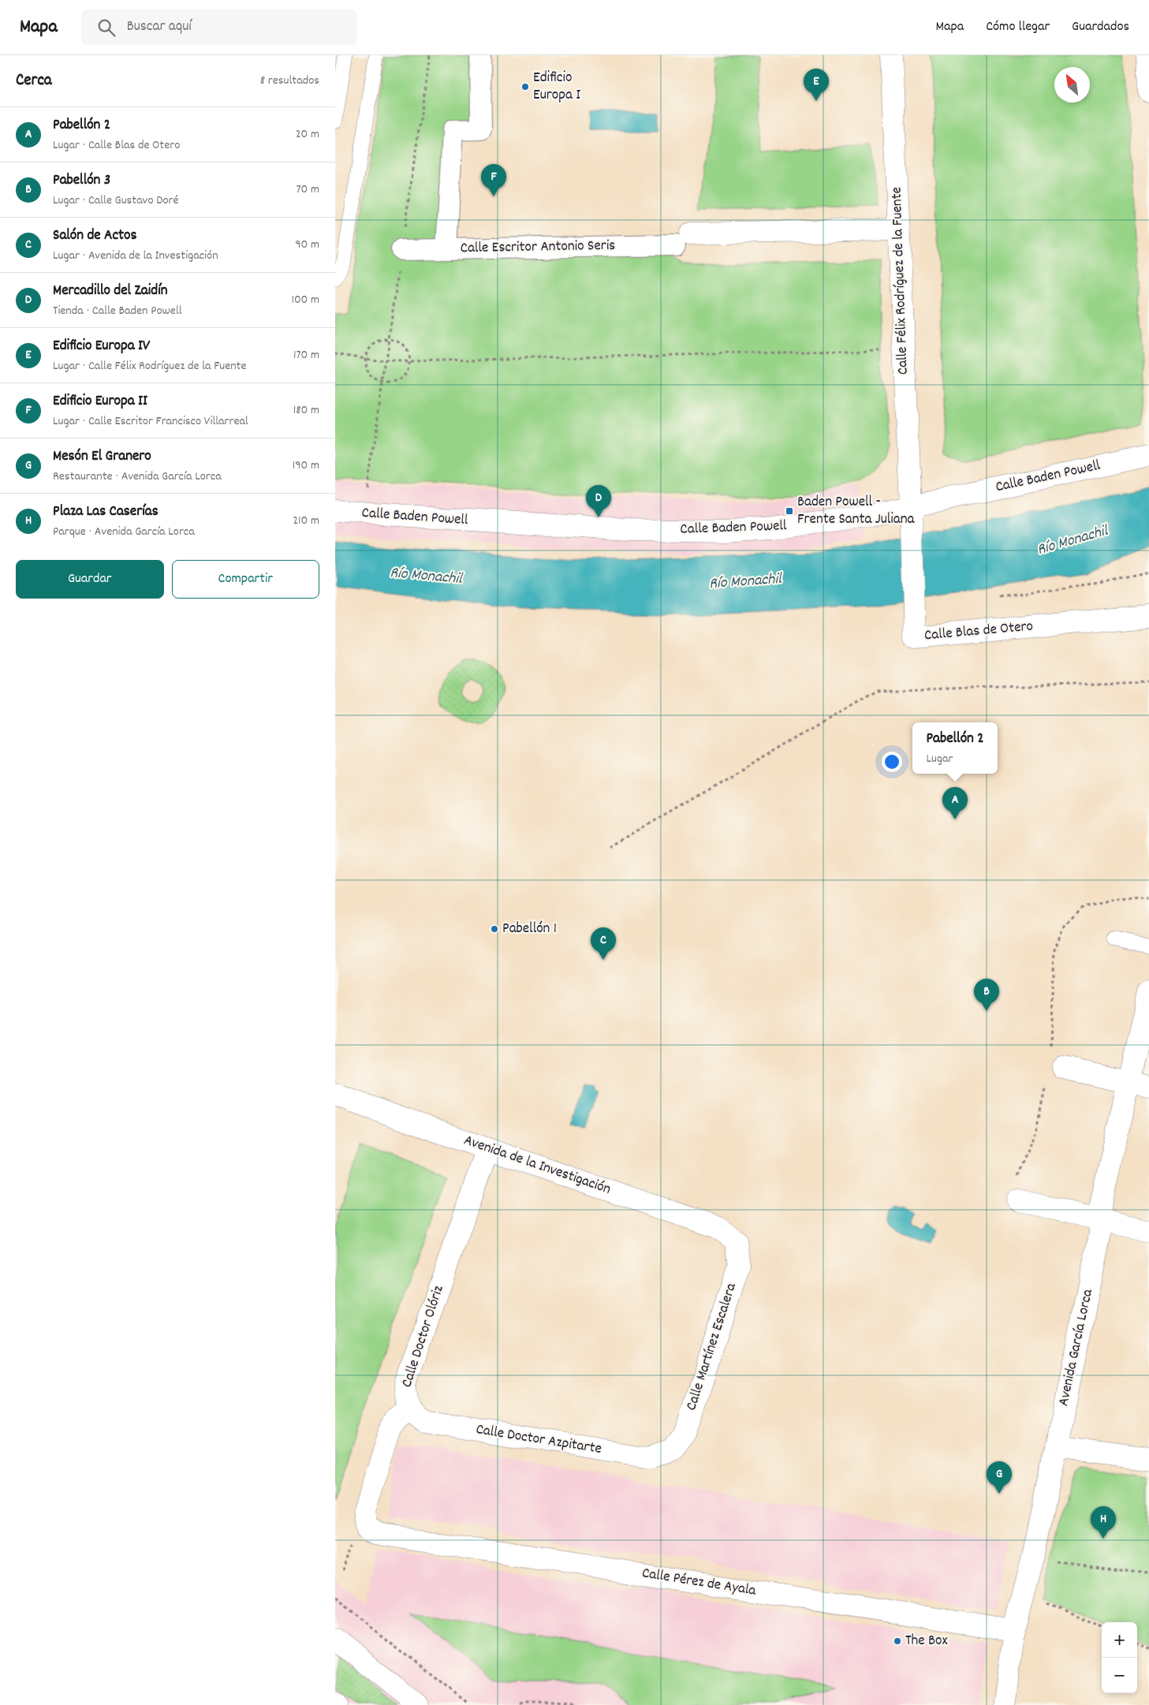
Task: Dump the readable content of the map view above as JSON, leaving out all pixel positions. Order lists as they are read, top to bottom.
{
  "streets": {
    "street": [
      "Calle Escritor Antonio Seris",
      "Calle Félix Rodríguez de la Fuente",
      "Calle Baden Powell",
      "Calle Blas de Otero",
      "Avenida de la Investigación",
      "Calle Doctor Olóriz",
      "Calle Martínez Escalera",
      "Avenida García Lorca",
      "Calle Doctor Azpitarte",
      "Calle Pérez de Ayala"
    ]
  },
  "crossings": [
    ["Calle Escritor Antonio Seris", "Calle Félix Rodríguez de la Fuente"],
    ["Calle Félix Rodríguez de la Fuente", "Calle Baden Powell"],
    ["Calle Félix Rodríguez de la Fuente", "Calle Blas de Otero"],
    ["Calle Baden Powell", "Calle Blas de Otero"],
    ["Avenida de la Investigación", "Calle Doctor Olóriz"],
    ["Avenida de la Investigación", "Calle Martínez Escalera"],
    ["Calle Doctor Olóriz", "Calle Doctor Azpitarte"],
    ["Calle Doctor Olóriz", "Calle Pérez de Ayala"],
    ["Calle Martínez Escalera", "Calle Doctor Azpitarte"],
    ["Avenida García Lorca", "Calle Pérez de Ayala"]
  ],
  "water": ["Río Monachil"],
  "places": {
    "other": ["Edificio Europa I", "Pabellón 1", "The Box"],
    "transit": ["Baden Powell - Frente Santa Juliana"]
  },
  "north": "top left",
  "page": {
    "header": "Mapa",
    "search": "Buscar aquí",
    "nav": ["Mapa", "Cómo llegar", "Guardados"],
    "heading": ["Cerca", "8 resultados"],
    "pins": [
      "E",
      "F",
      "D",
      "A",
      "C",
      "B",
      "G",
      "H"
    ],
    "list": [
      {
        "mark": "A",
        "name": "Pabellón 2",
        "note": "Lugar · Calle Blas de Otero",
        "value": "20 m"
      },
      {
        "mark": "B",
        "name": "Pabellón 3",
        "note": "Lugar · Calle Gustavo Doré",
        "value": "70 m"
      },
      {
        "mark": "C",
        "name": "Salón de Actos",
        "note": "Lugar · Avenida de la Investigación",
        "value": "90 m"
      },
      {
        "mark": "D",
        "name": "Mercadillo del Zaidín",
        "note": "Tienda · Calle Baden Powell",
        "value": "100 m"
      },
      {
        "mark": "E",
        "name": "Edificio Europa IV",
        "note": "Lugar · Calle Félix Rodríguez de la Fuente",
        "value": "170 m"
      },
      {
        "mark": "F",
        "name": "Edificio Europa II",
        "note": "Lugar · Calle Escritor Francisco Villarreal",
        "value": "180 m"
      },
      {
        "mark": "G",
        "name": "Mesón El Granero",
        "note": "Restaurante · Avenida García Lorca",
        "value": "190 m"
      },
      {
        "mark": "H",
        "name": "Plaza Las Caserías",
        "note": "Parque · Avenida García Lorca",
        "value": "210 m"
      }
    ],
    "buttons": ["Guardar", "Compartir"],
    "popup": ["Pabellón 2", "Lugar"],
    "map_buttons": ["+", "−"]
  }
}
